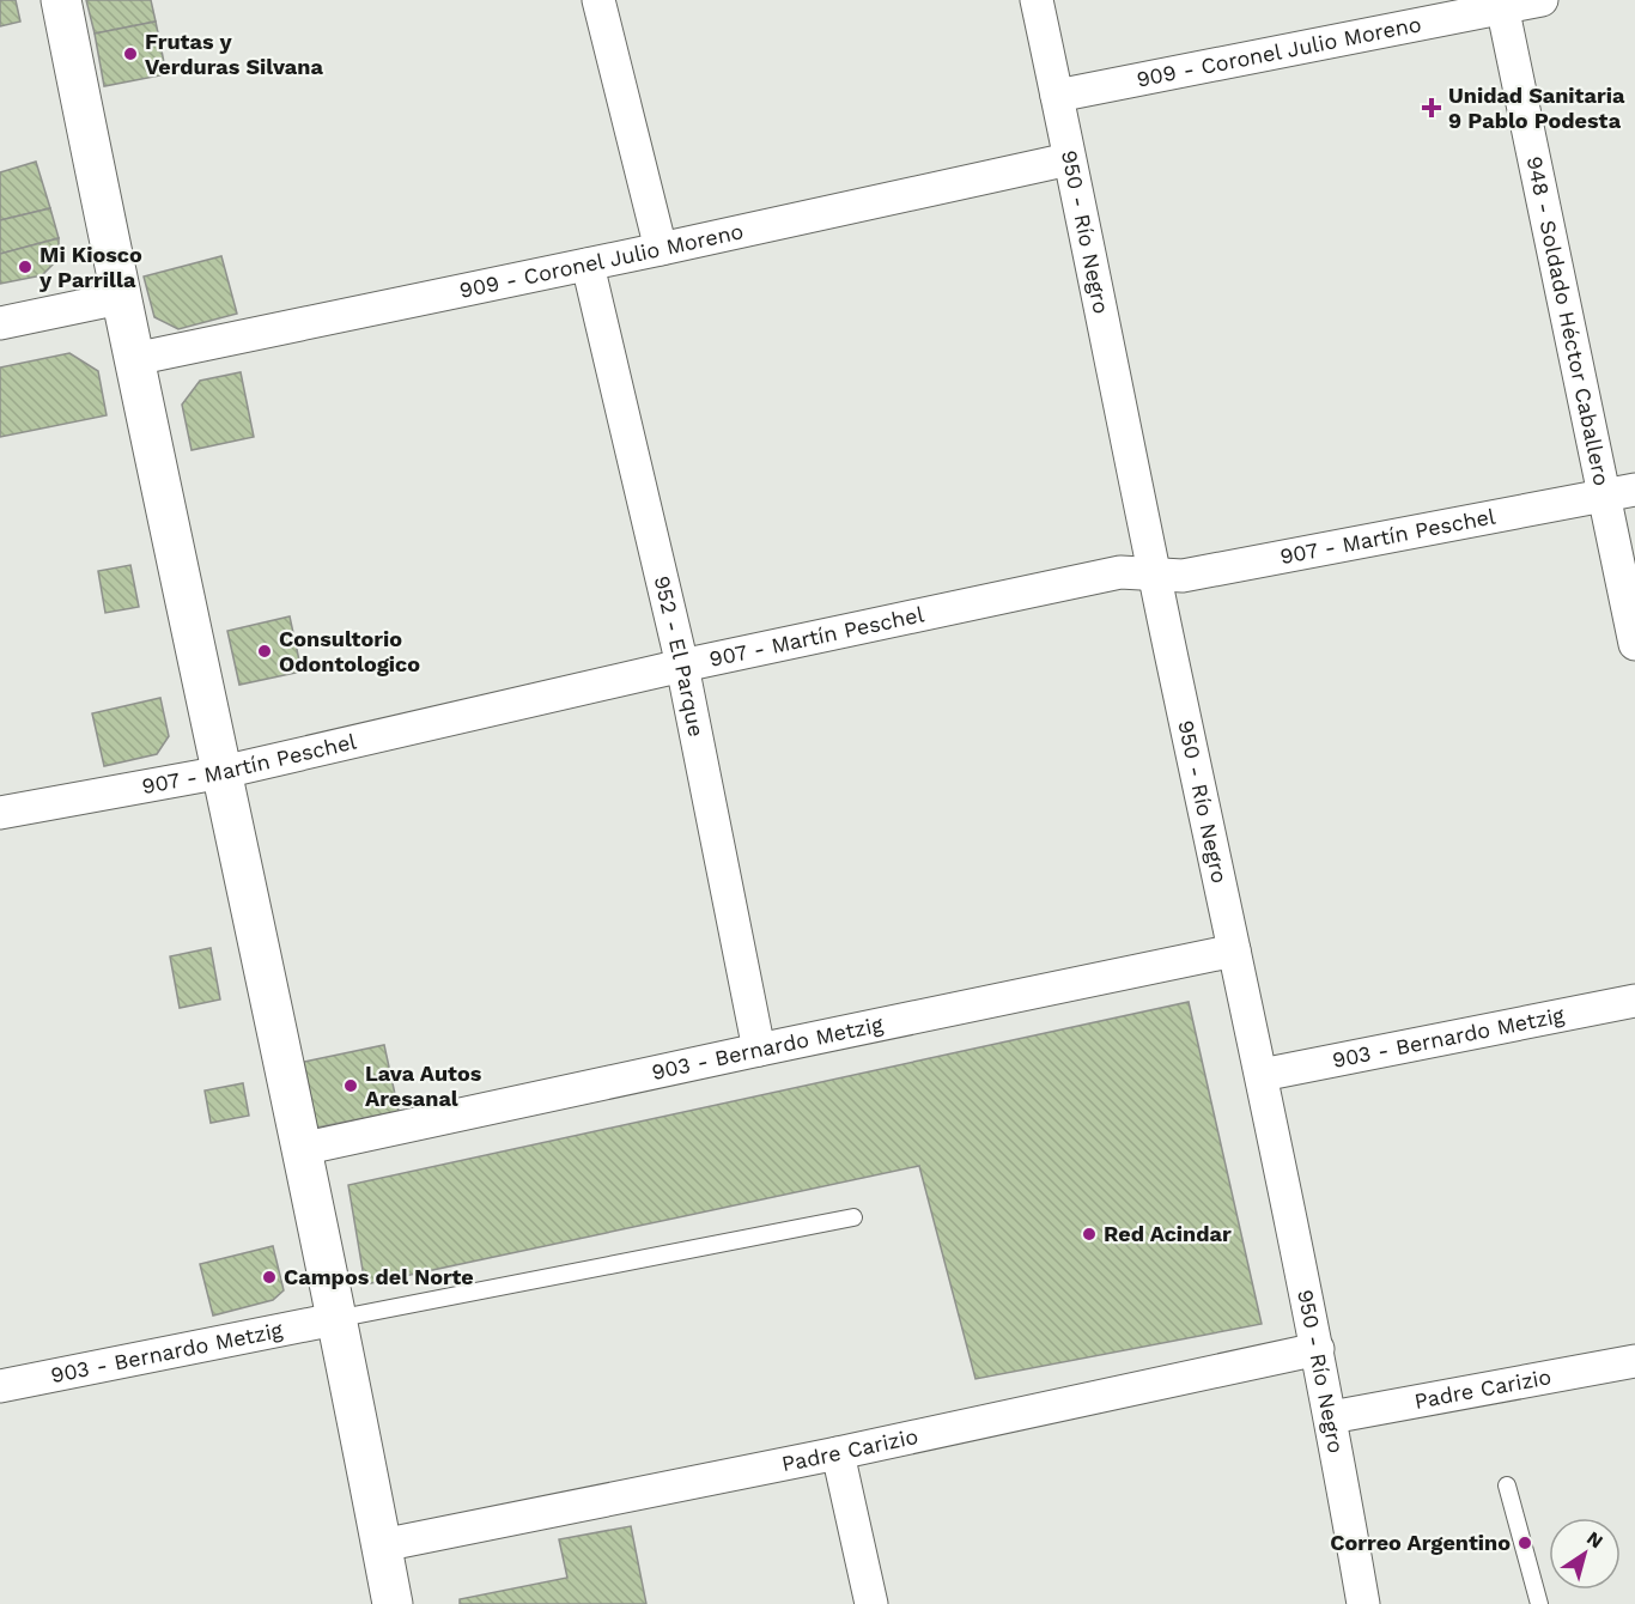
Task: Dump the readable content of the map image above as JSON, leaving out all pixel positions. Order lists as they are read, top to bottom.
{
  "streets": {
    "street": [
      "909 - Coronel Julio Moreno",
      "950 - Río Negro",
      "948 - Soldado Héctor Caballero",
      "907 - Martín Peschel",
      "952 - El Parque",
      "903 - Bernardo Metzig",
      "Padre Carizio"
    ]
  },
  "crossings": [
    ["909 - Coronel Julio Moreno", "950 - Río Negro"],
    ["909 - Coronel Julio Moreno", "948 - Soldado Héctor Caballero"],
    ["909 - Coronel Julio Moreno", "952 - El Parque"],
    ["950 - Río Negro", "907 - Martín Peschel"],
    ["950 - Río Negro", "903 - Bernardo Metzig"],
    ["950 - Río Negro", "Padre Carizio"],
    ["948 - Soldado Héctor Caballero", "907 - Martín Peschel"],
    ["907 - Martín Peschel", "952 - El Parque"],
    ["952 - El Parque", "903 - Bernardo Metzig"]
  ],
  "places": {
    "other": [
      "Frutas y Verduras Silvana",
      "Mi Kiosco y Parrilla",
      "Consultorio Odontologico",
      "Lava Autos Aresanal",
      "Red Acindar",
      "Campos del Norte",
      "Correo Argentino"
    ],
    "health": ["Unidad Sanitaria 9 Pablo Podesta"]
  },
  "north": "top right"
}
